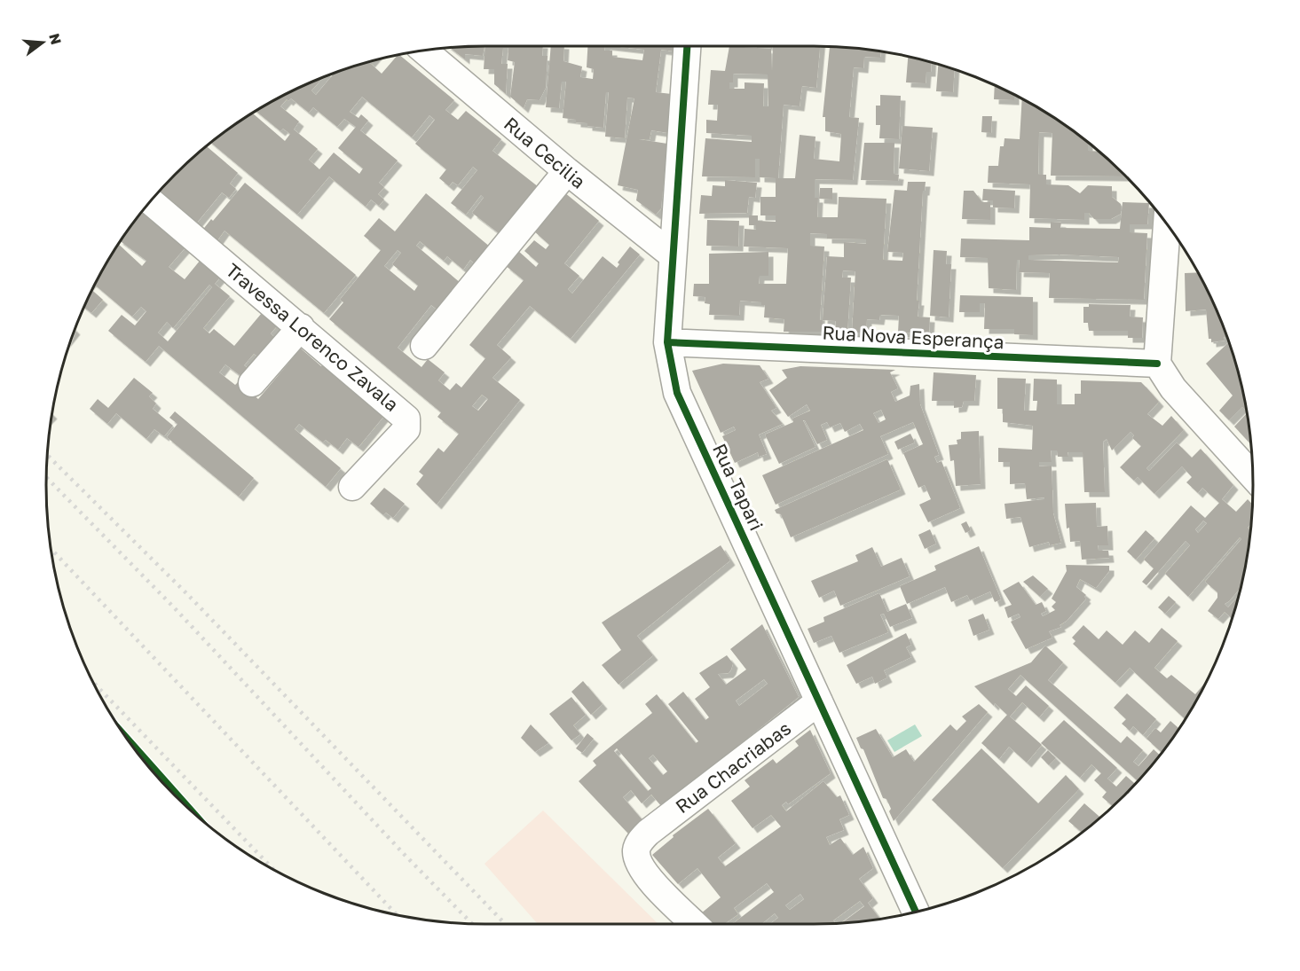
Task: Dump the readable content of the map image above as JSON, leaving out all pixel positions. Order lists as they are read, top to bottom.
{
  "streets": {
    "street": [
      "Rua Cecilia",
      "Travessa Lorenco Zavala",
      "Rua Nova Esperança",
      "Rua Tapari",
      "Rua Chacriabas"
    ]
  },
  "crossings": [
    ["Rua Cecilia", "Rua Tapari"],
    ["Rua Nova Esperança", "Rua Tapari"],
    ["Rua Tapari", "Rua Chacriabas"]
  ],
  "north": "right"
}
